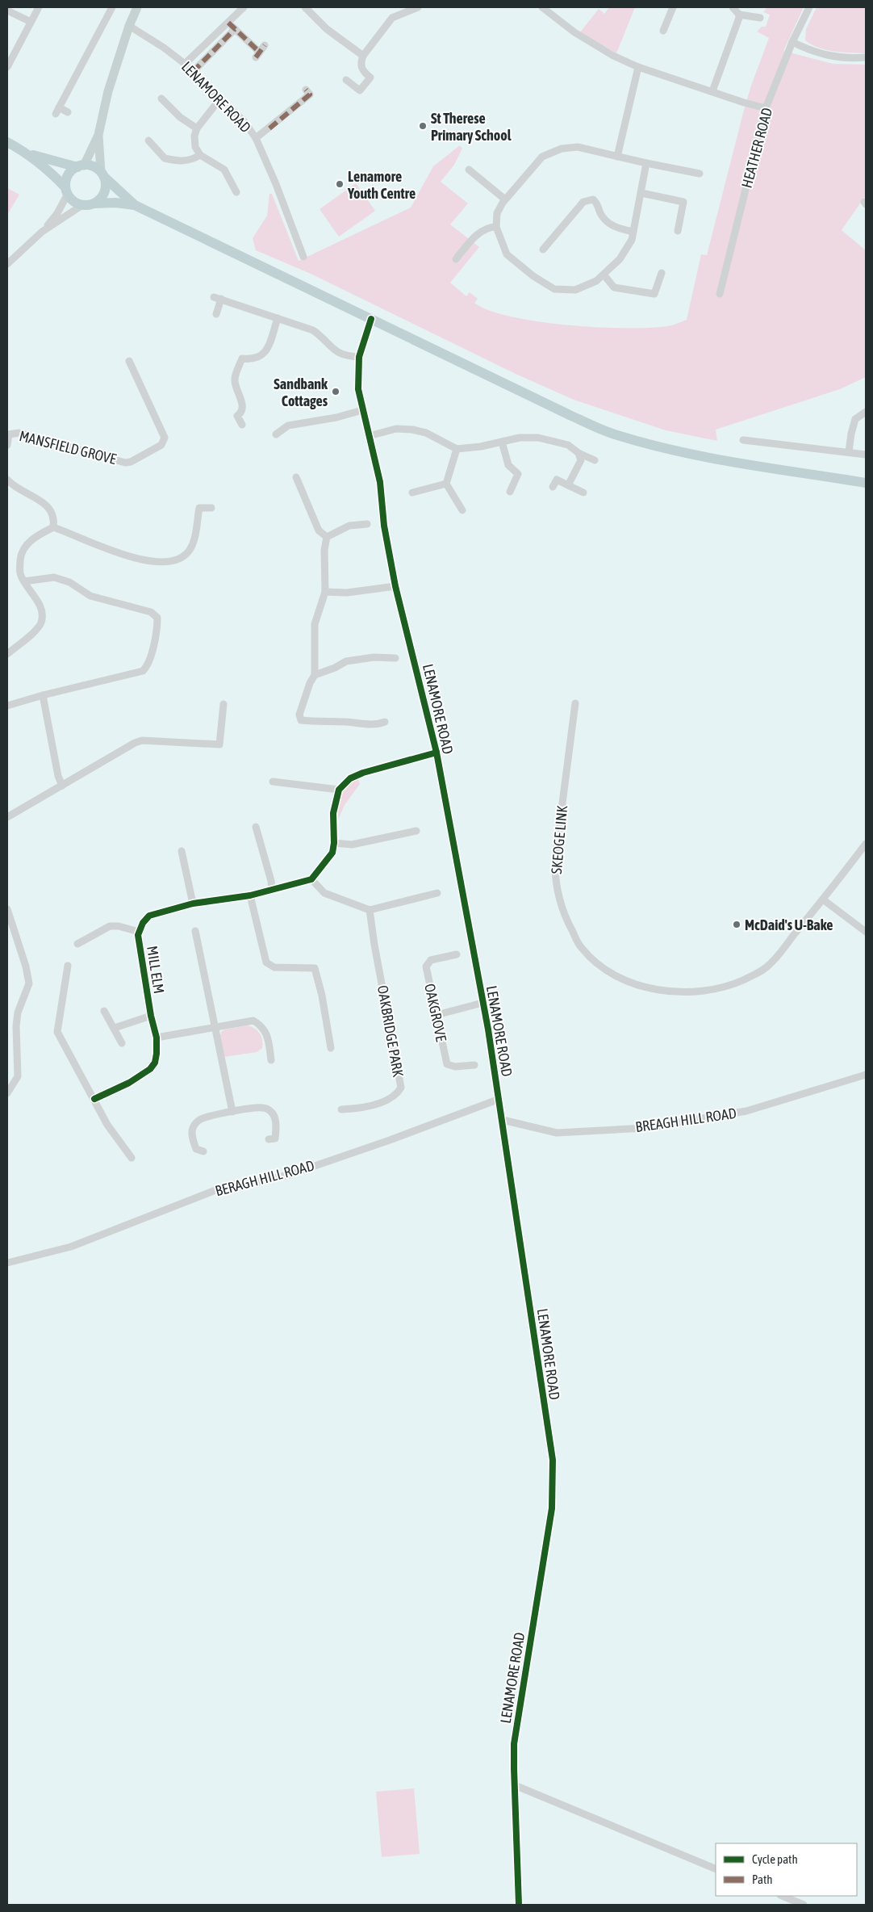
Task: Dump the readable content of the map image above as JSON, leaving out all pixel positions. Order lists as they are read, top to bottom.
{
  "streets": {
    "street": [
      "LENAMORE ROAD",
      "HEATHER ROAD",
      "MANSFIELD GROVE",
      "SKEOGE LINK",
      "MILL ELM",
      "OAKGROVE",
      "OAKBRIDGE PARK",
      "BREAGH HILL ROAD",
      "BERAGH HILL ROAD"
    ]
  },
  "crossings": [
    ["LENAMORE ROAD", "BREAGH HILL ROAD"],
    ["LENAMORE ROAD", "BERAGH HILL ROAD"]
  ],
  "places": [
    "St Therese Primary School",
    "Lenamore Youth Centre",
    "Sandbank Cottages",
    "McDaid's U-Bake"
  ],
  "legend": ["Cycle path", "Path"]
}
